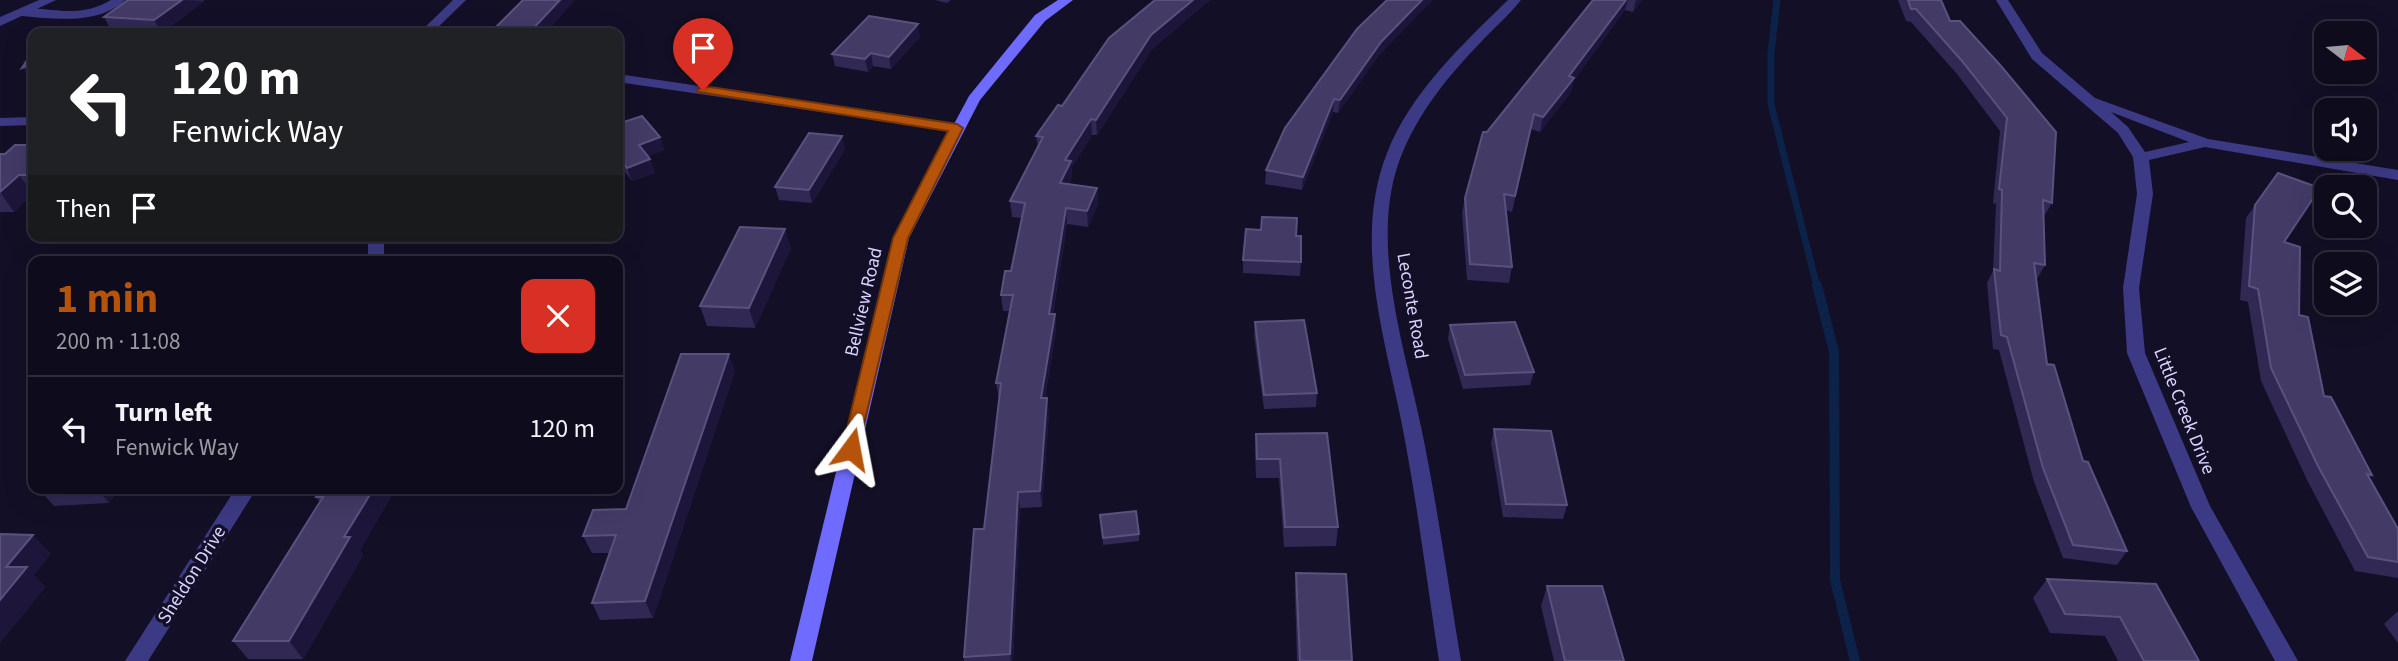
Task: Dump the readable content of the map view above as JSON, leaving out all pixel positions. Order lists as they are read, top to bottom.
{
  "streets": {
    "street": [
      "Bellview Road",
      "Leconte Road",
      "Little Creek Drive",
      "Sheldon Drive"
    ]
  },
  "north": "right",
  "page": {
    "turn": ["120 m", "Fenwick Way"],
    "then": "Then",
    "heading": ["1 min", "200 m · 11:08"],
    "list": [
      {
        "name": "Turn left",
        "note": "Fenwick Way",
        "value": "120 m"
      }
    ]
  }
}
